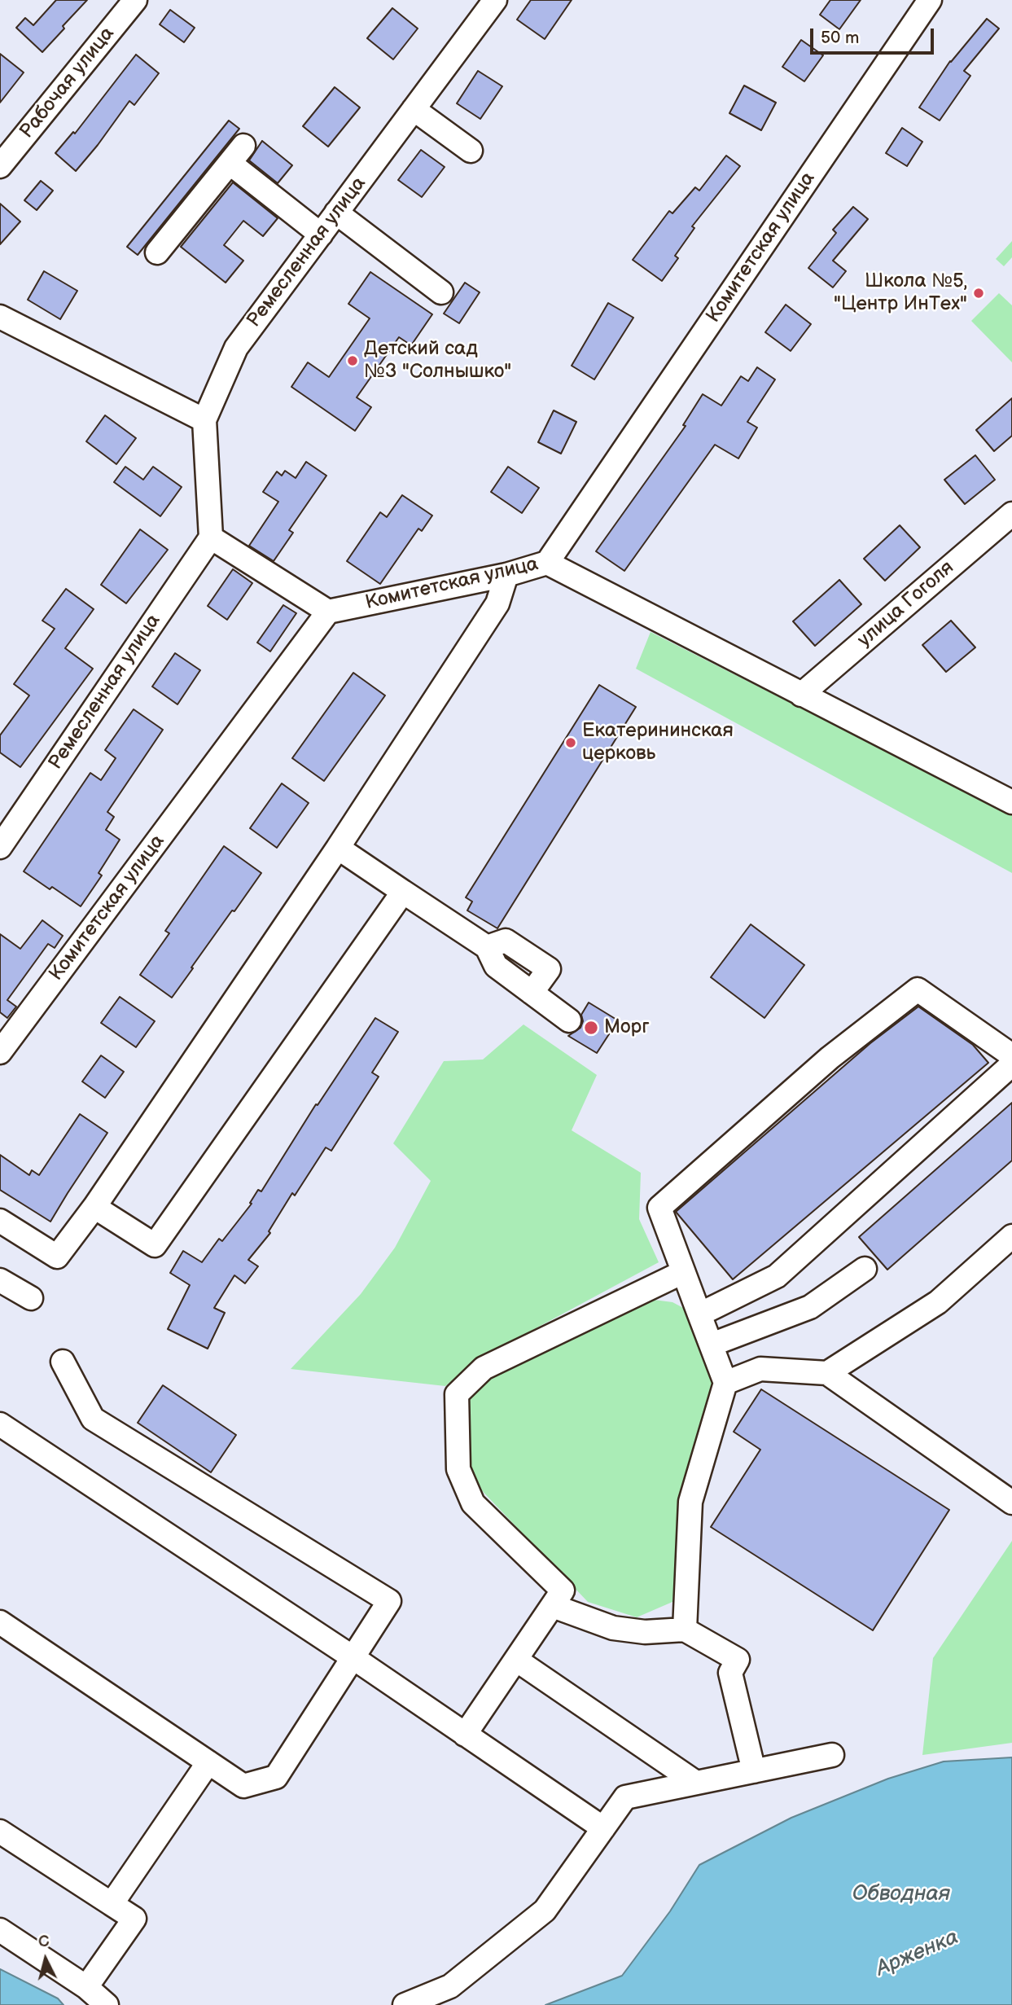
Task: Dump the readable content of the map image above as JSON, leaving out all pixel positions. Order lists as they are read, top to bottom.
{
  "streets": {
    "street": [
      "Рабочая улица",
      "Комитетская улица",
      "Ремесленная улица",
      "улица Гоголя"
    ]
  },
  "water": ["Обводная", "Арженка"],
  "places": [
    "Школа №5, \"Центр ИнТех\"",
    "Детский сад №3 \"Солнышко\"",
    "Екатерининская церковь",
    "Морг"
  ],
  "scale_bar": "50 m",
  "north": "top"
}
